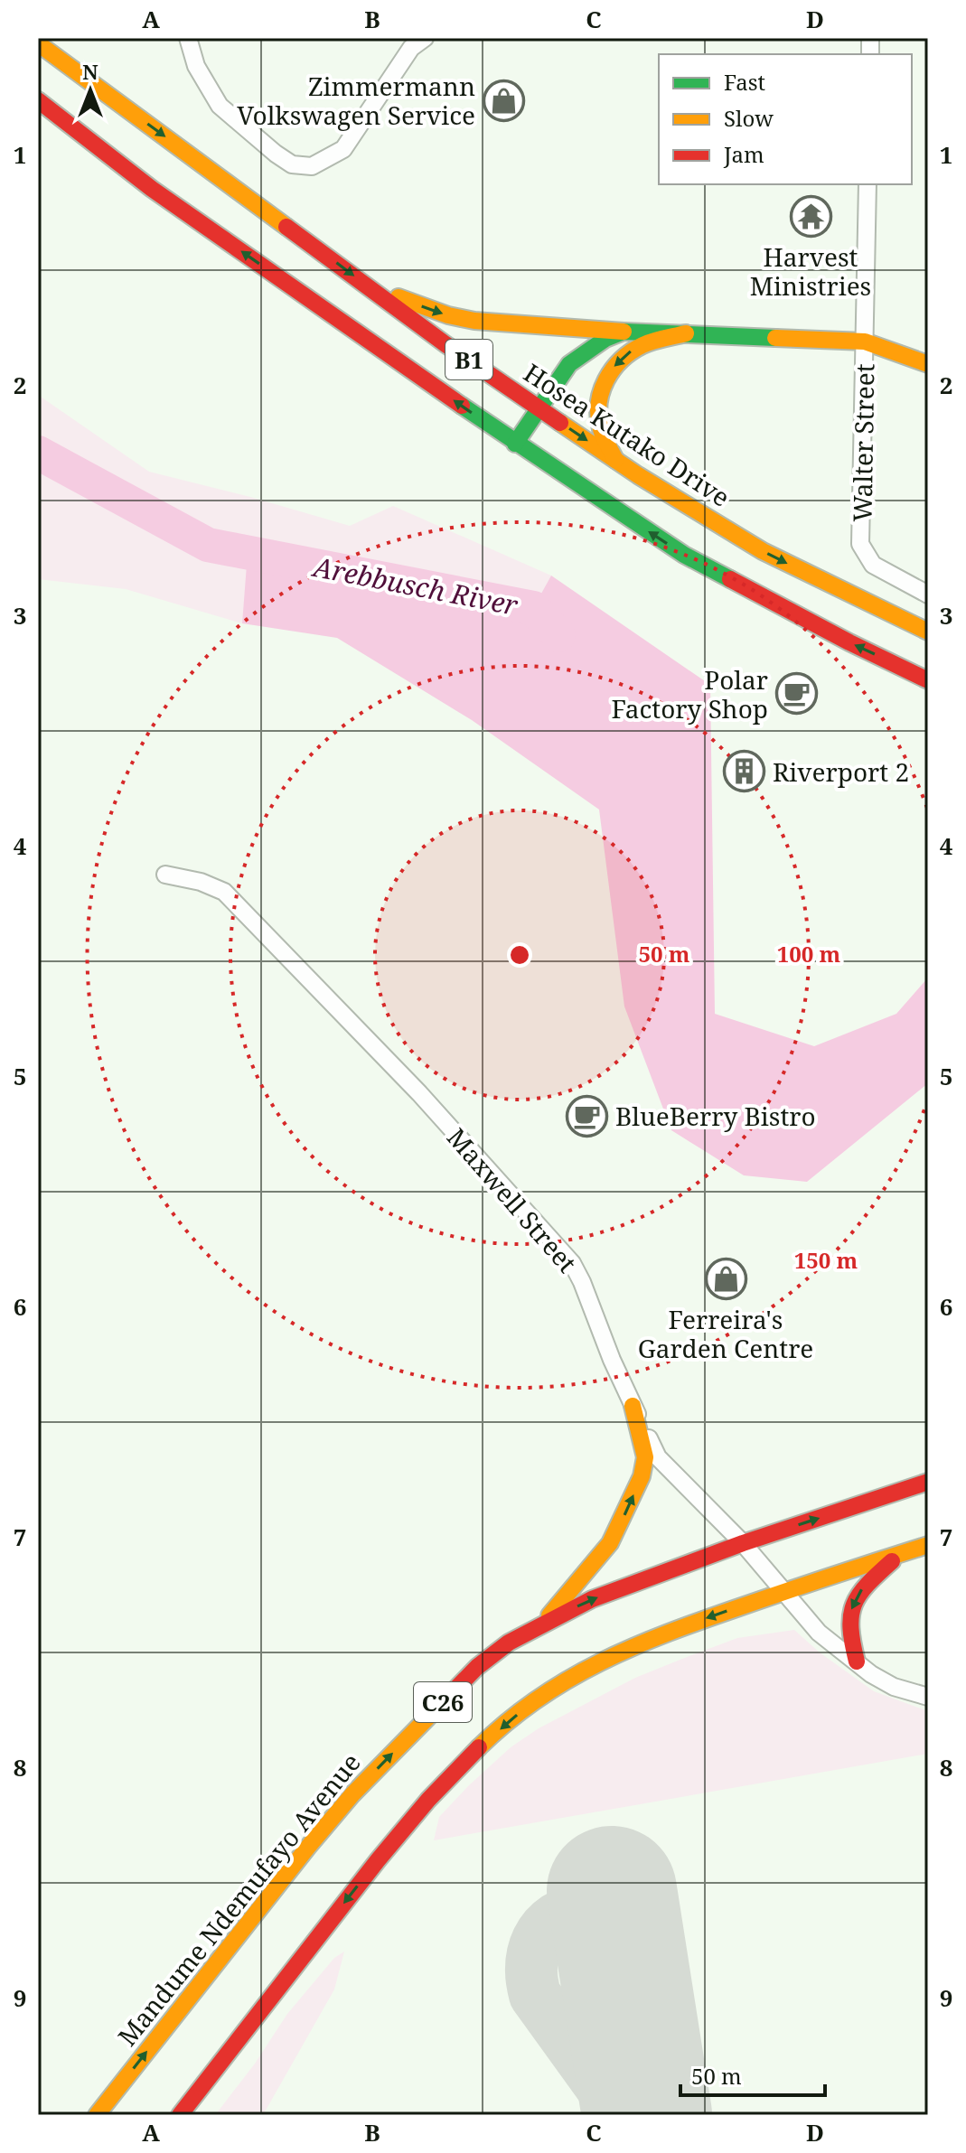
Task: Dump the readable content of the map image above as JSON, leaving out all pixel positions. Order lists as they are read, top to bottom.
{
  "streets": {
    "main road": [
      "B1",
      "Hosea Kutako Drive",
      "C26",
      "Mandume Ndemufayo Avenue"
    ],
    "street": ["Walter Street", "Maxwell Street"]
  },
  "crossings": [
    ["Maxwell Street", "C26"],
    ["Maxwell Street", "Mandume Ndemufayo Avenue"]
  ],
  "water": ["Arebbusch River"],
  "places": {
    "shop": ["Zimmermann Volkswagen Service", "Ferreira's Garden Centre"],
    "temple": ["Harvest Ministries"],
    "cafe": ["Polar Factory Shop", "BlueBerry Bistro"],
    "building": ["Riverport 2"]
  },
  "legend": ["Fast", "Slow", "Jam"],
  "scale_bar": "50 m",
  "north": "top",
  "grid": {
    "columns": [
      "A",
      "B",
      "C",
      "D"
    ],
    "rows": [
      "1",
      "2",
      "3",
      "4",
      "5",
      "6",
      "7",
      "8",
      "9"
    ]
  },
  "rings": ["50 m", "100 m", "150 m"]
}
